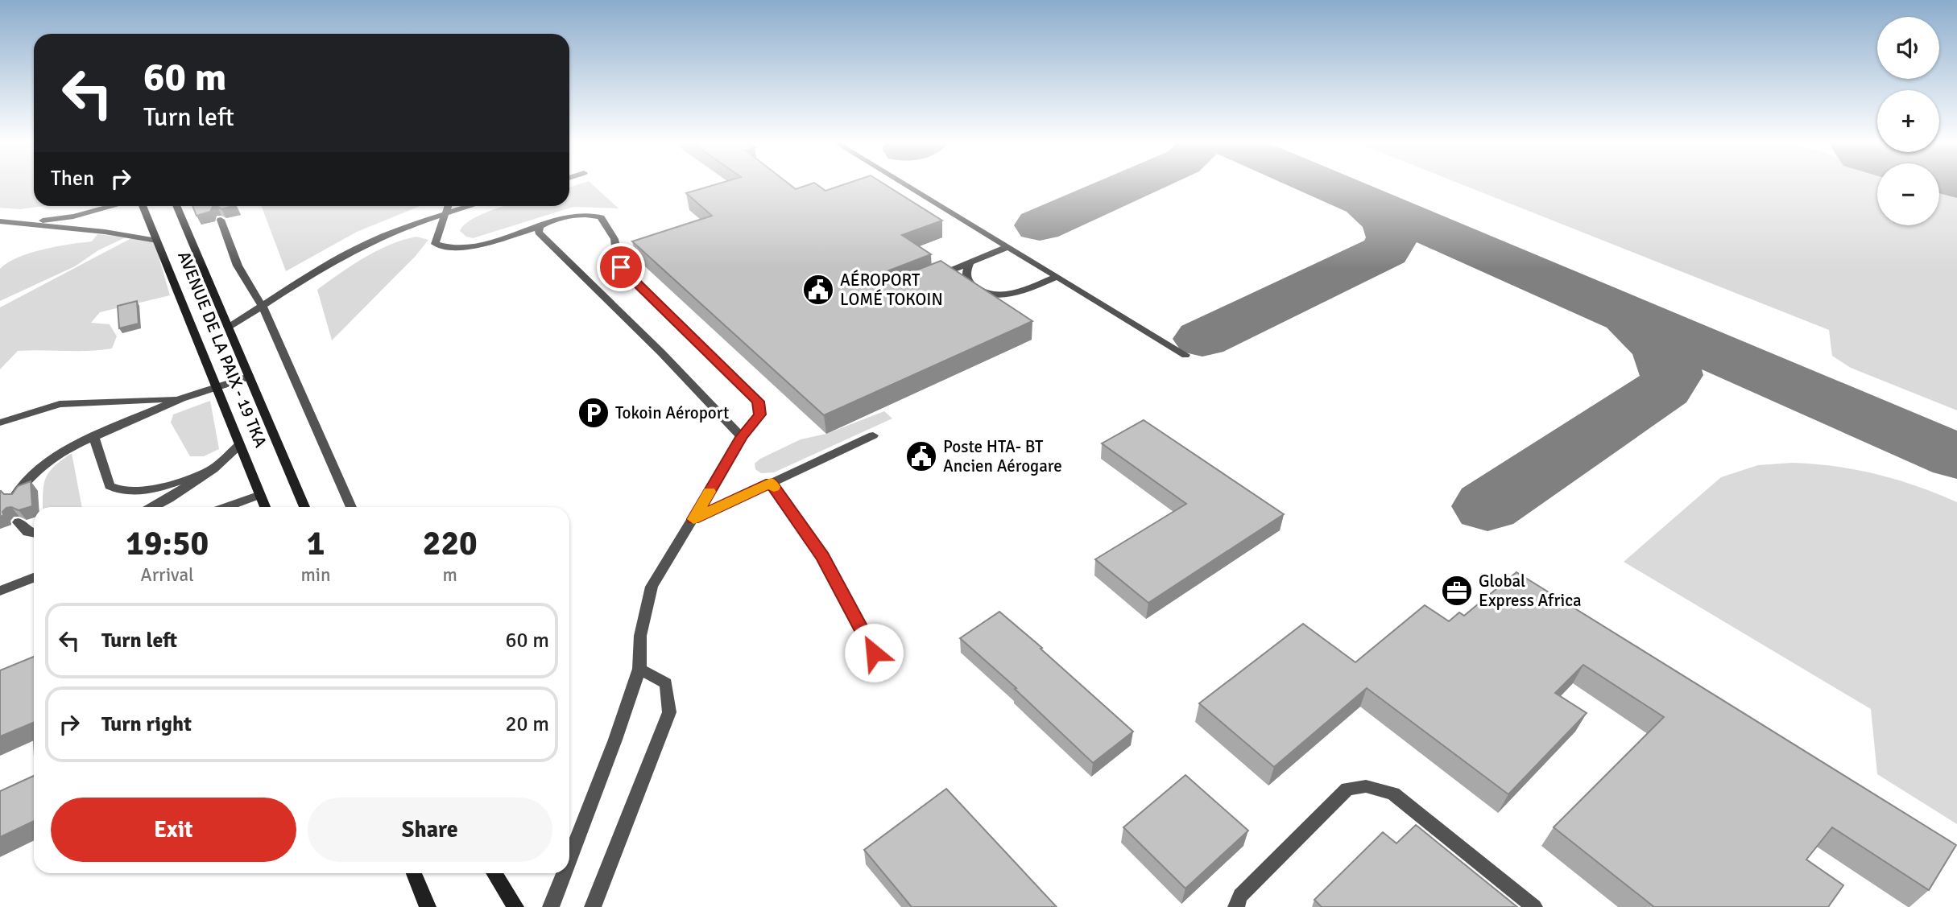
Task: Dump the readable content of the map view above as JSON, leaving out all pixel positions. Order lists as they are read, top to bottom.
{
  "streets": {
    "main road": ["AVENUE DE LA PAIX - 19 TKA"]
  },
  "places": {
    "public building": ["AÉROPORT LOMÉ TOKOIN", "Poste HTA- BT Ancien Aérogare"],
    "parking": ["Tokoin Aéroport"],
    "office": ["Global Express Africa"]
  },
  "page": {
    "map_buttons": ["+", "−"],
    "turn": ["60 m", "Turn left"],
    "then": "Then",
    "eta": [
      "19:50",
      "Arrival",
      "1",
      "min",
      "220",
      "m"
    ],
    "list": [
      {
        "name": "Turn left",
        "value": "60 m"
      },
      {
        "name": "Turn right",
        "value": "20 m"
      }
    ],
    "buttons": ["Exit", "Share"]
  }
}
